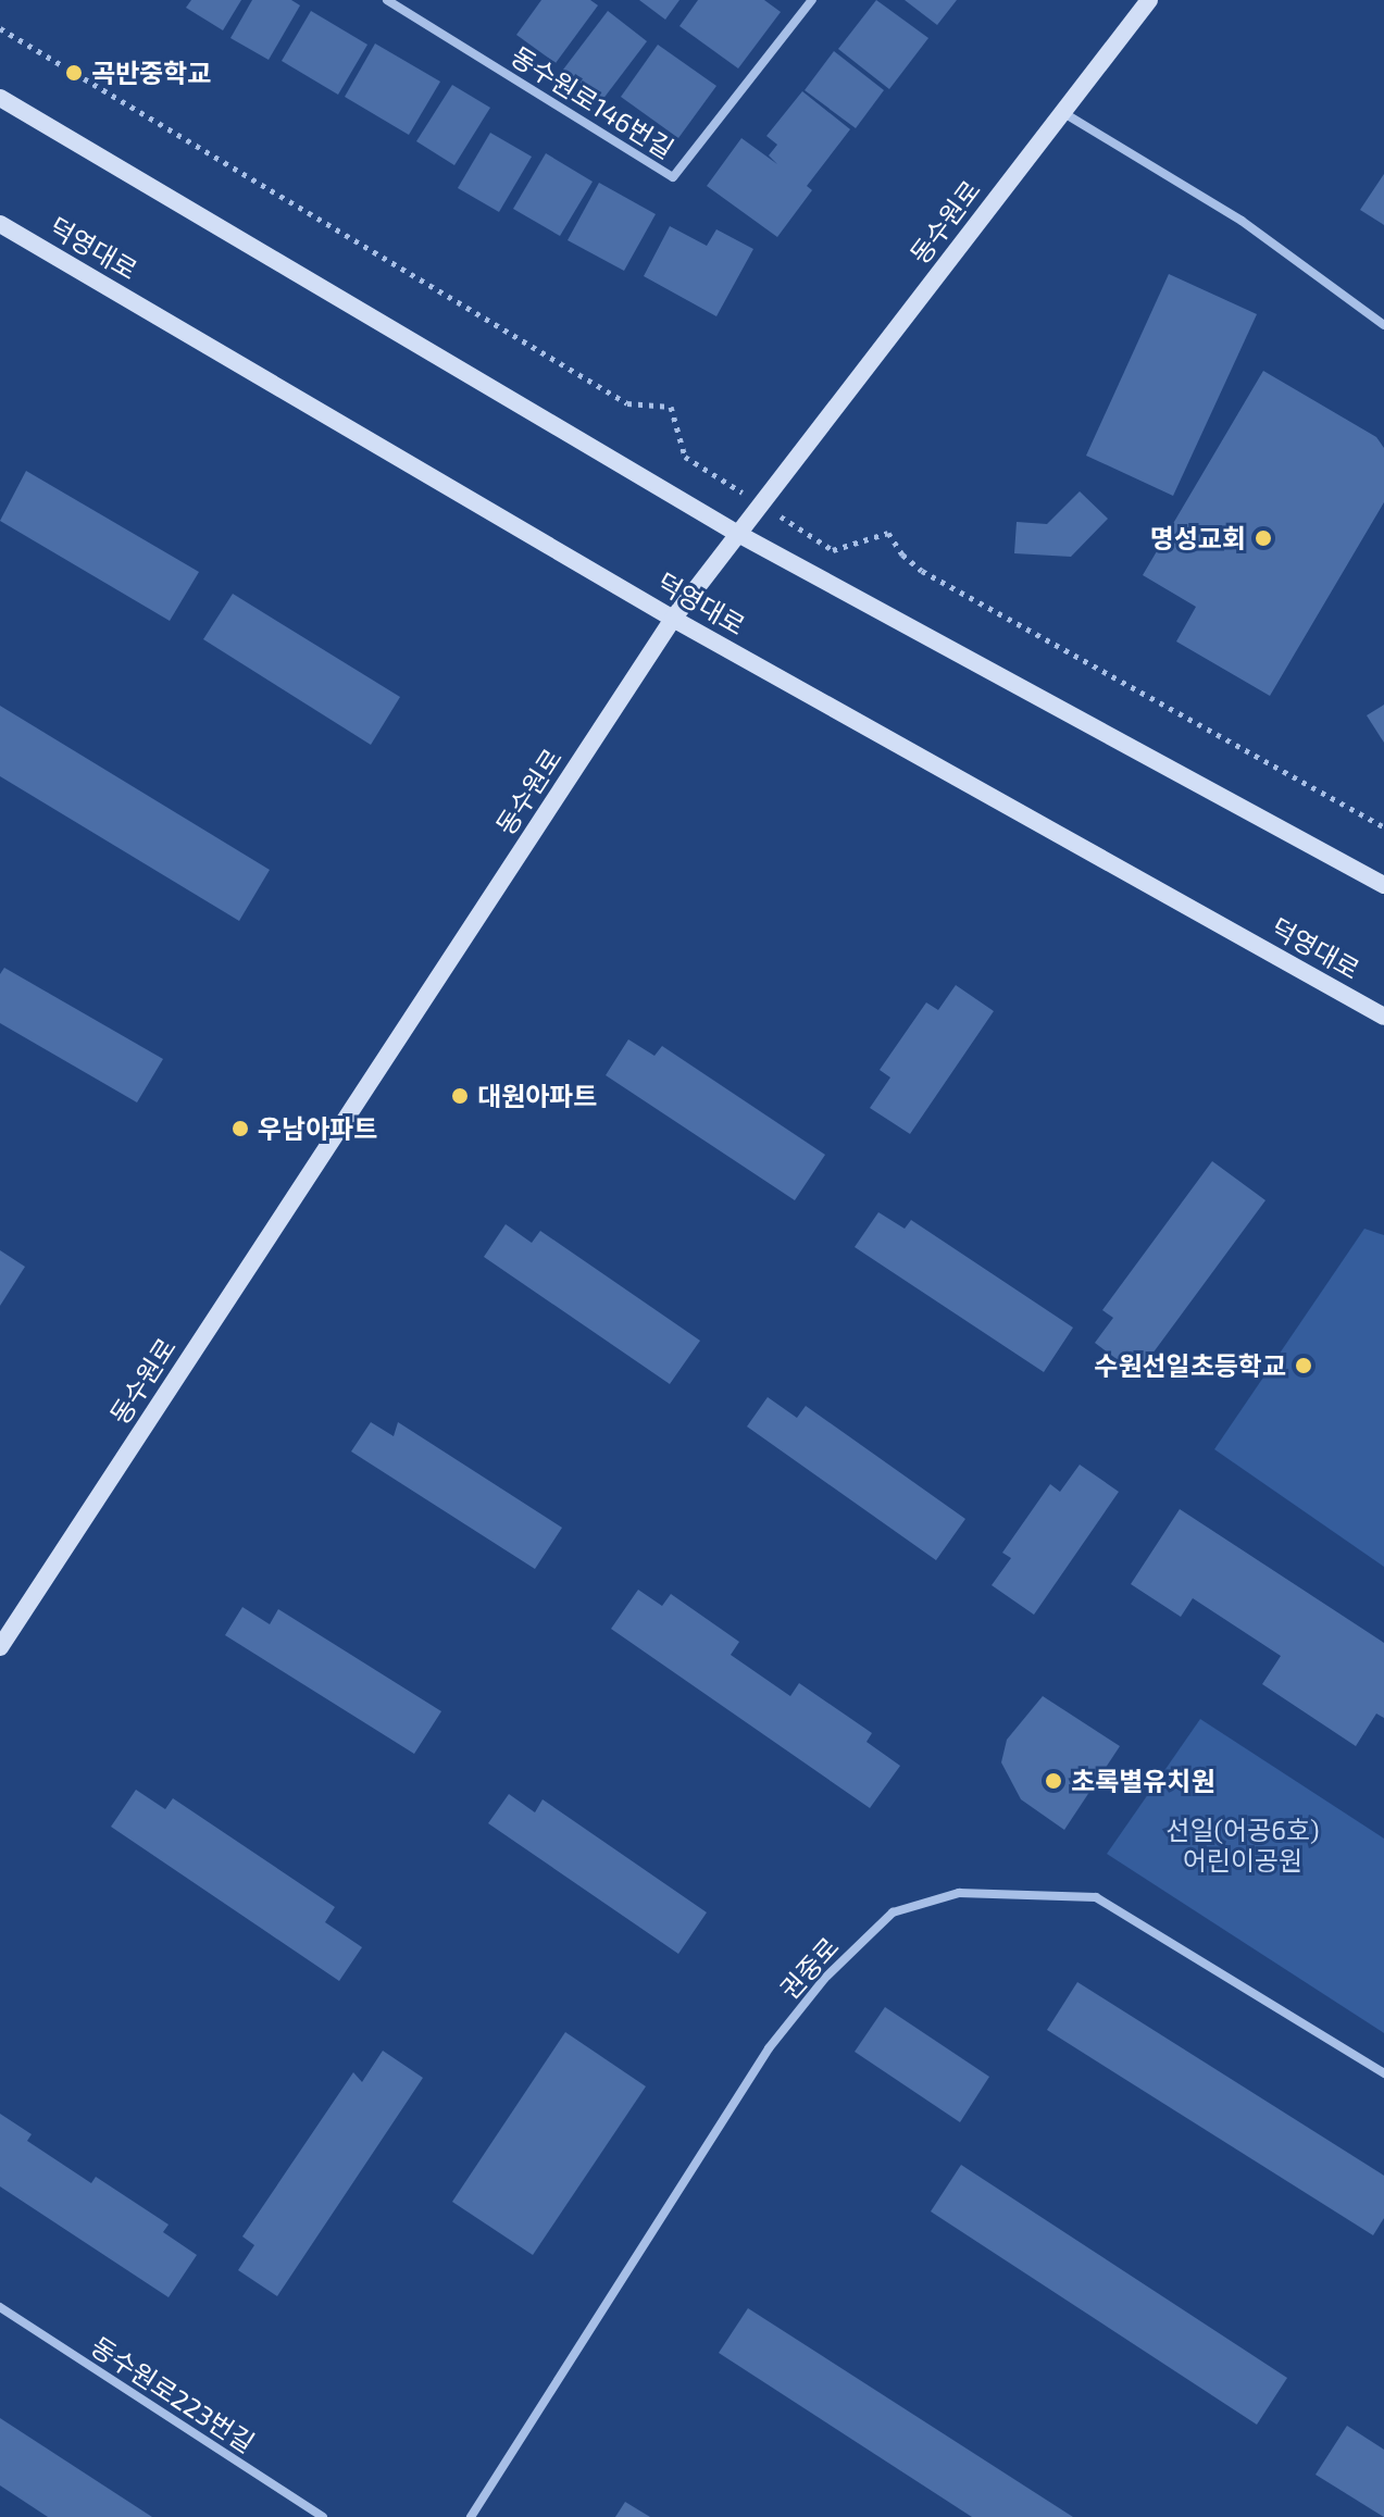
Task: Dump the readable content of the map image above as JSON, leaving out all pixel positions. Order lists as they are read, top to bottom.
{
  "streets": {
    "main road": ["동수원로", "덕영대로"],
    "street": ["동수원로146번길", "권중로", "동수원로223번길"]
  },
  "crossings": [
    ["동수원로", "덕영대로"]
  ],
  "parks": ["선일(어공6호) 어린이공원"],
  "places": [
    "곡반중학교",
    "명성교회",
    "대원아파트",
    "우남아파트",
    "수원선일초등학교",
    "초록별유치원"
  ]
}
